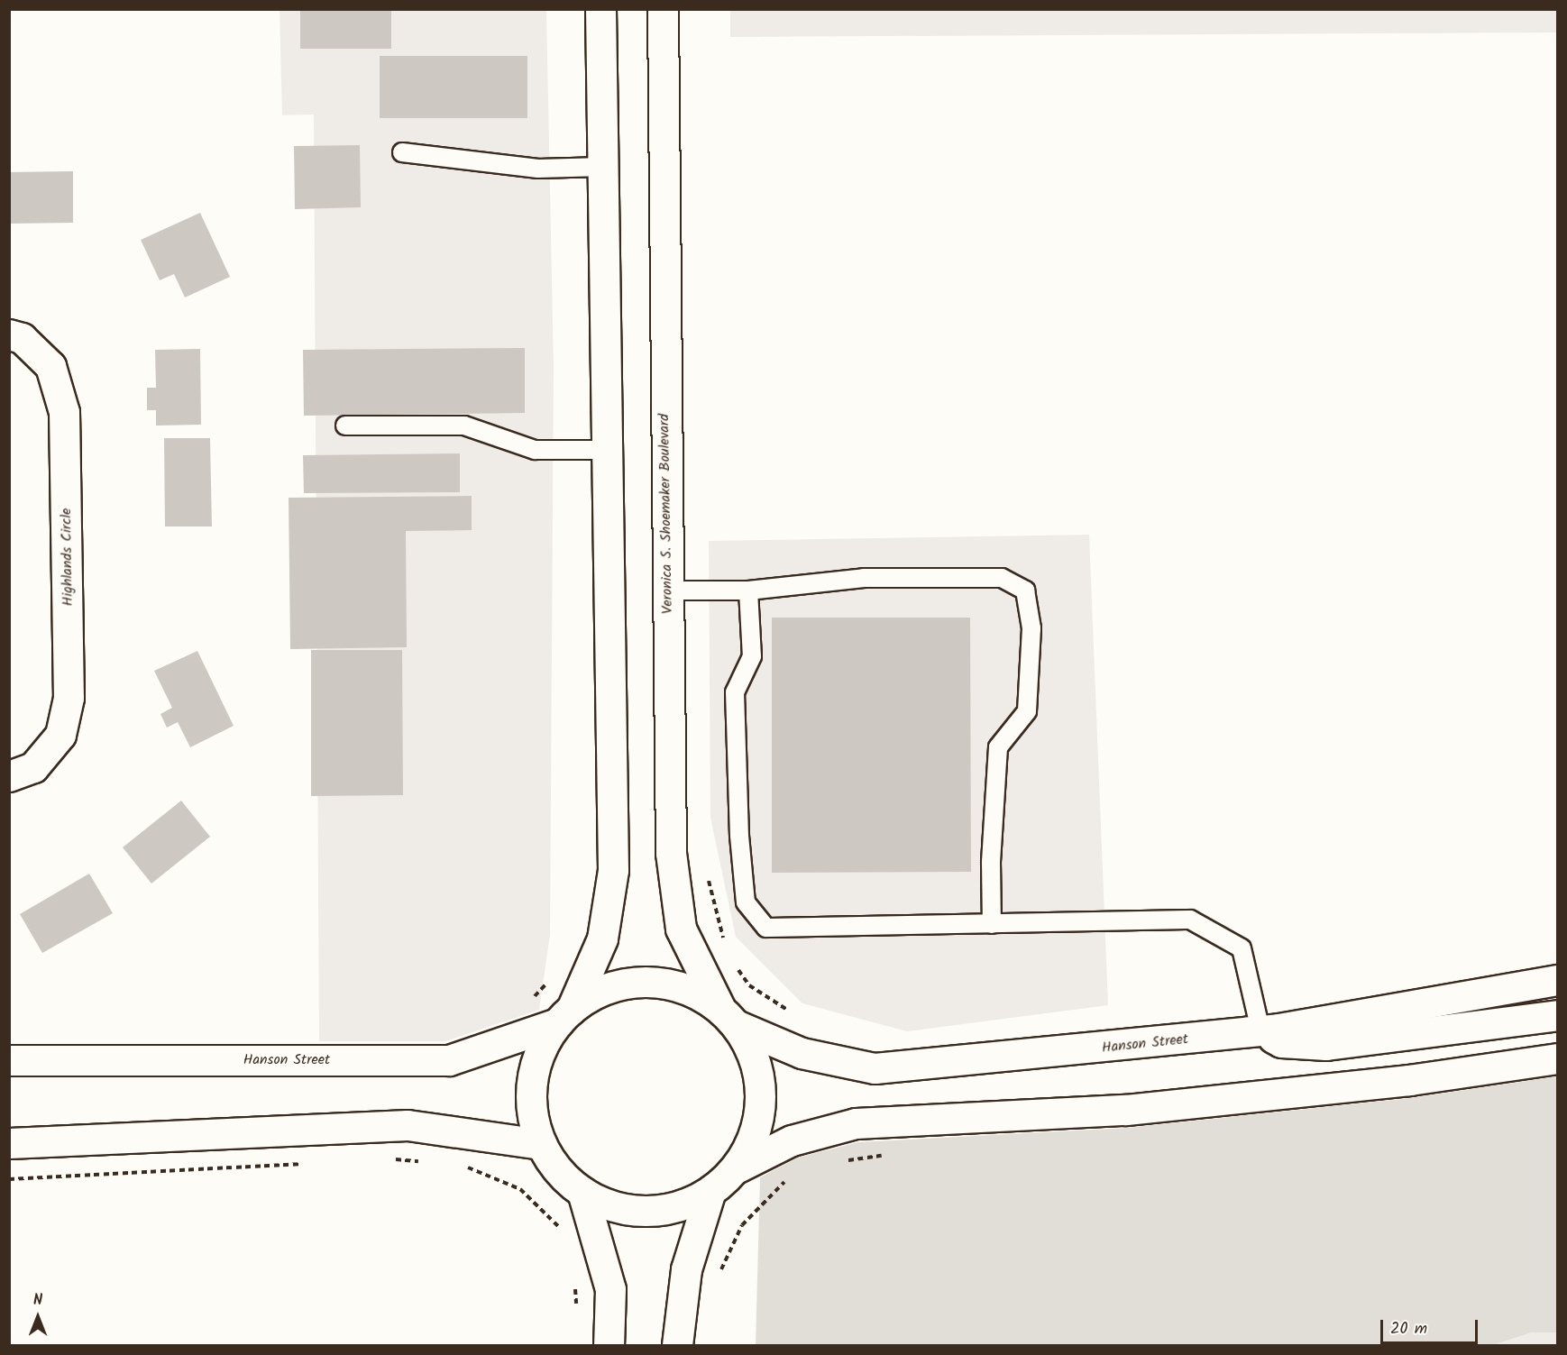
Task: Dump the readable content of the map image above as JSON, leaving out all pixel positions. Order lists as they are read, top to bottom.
{
  "streets": {
    "street": ["Veronica S. Shoemaker Boulevard", "Highlands Circle", "Hanson Street"]
  },
  "crossings": [
    ["Veronica S. Shoemaker Boulevard", "Hanson Street"]
  ],
  "scale_bar": "20 m",
  "north": "top"
}
